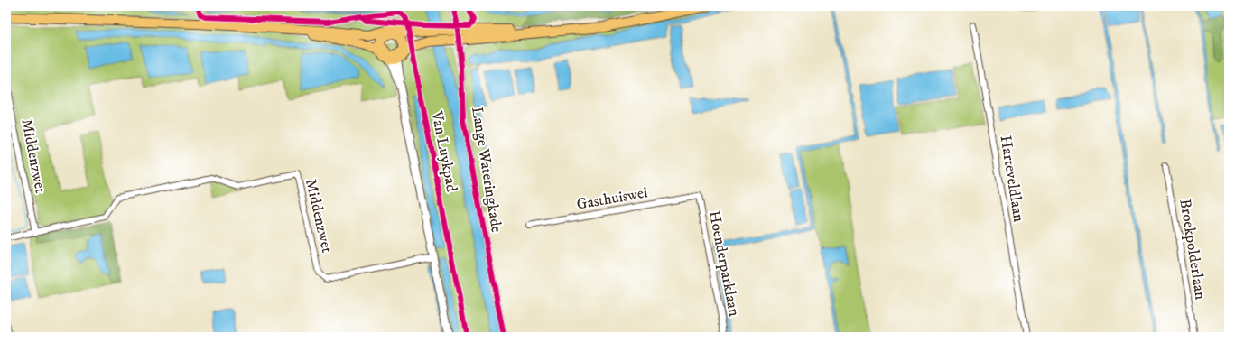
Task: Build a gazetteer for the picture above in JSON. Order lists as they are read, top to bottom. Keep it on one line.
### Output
{"streets":{"street":["Middenzwet","Lange Wateringkade","Harteveldlaan","Gasthuiswei","Broekpolderlaan","Hoenderparklaan"],"cycle path":["Van Luykpad"]},"crossings":[["Gasthuiswei","Hoenderparklaan"]]}
